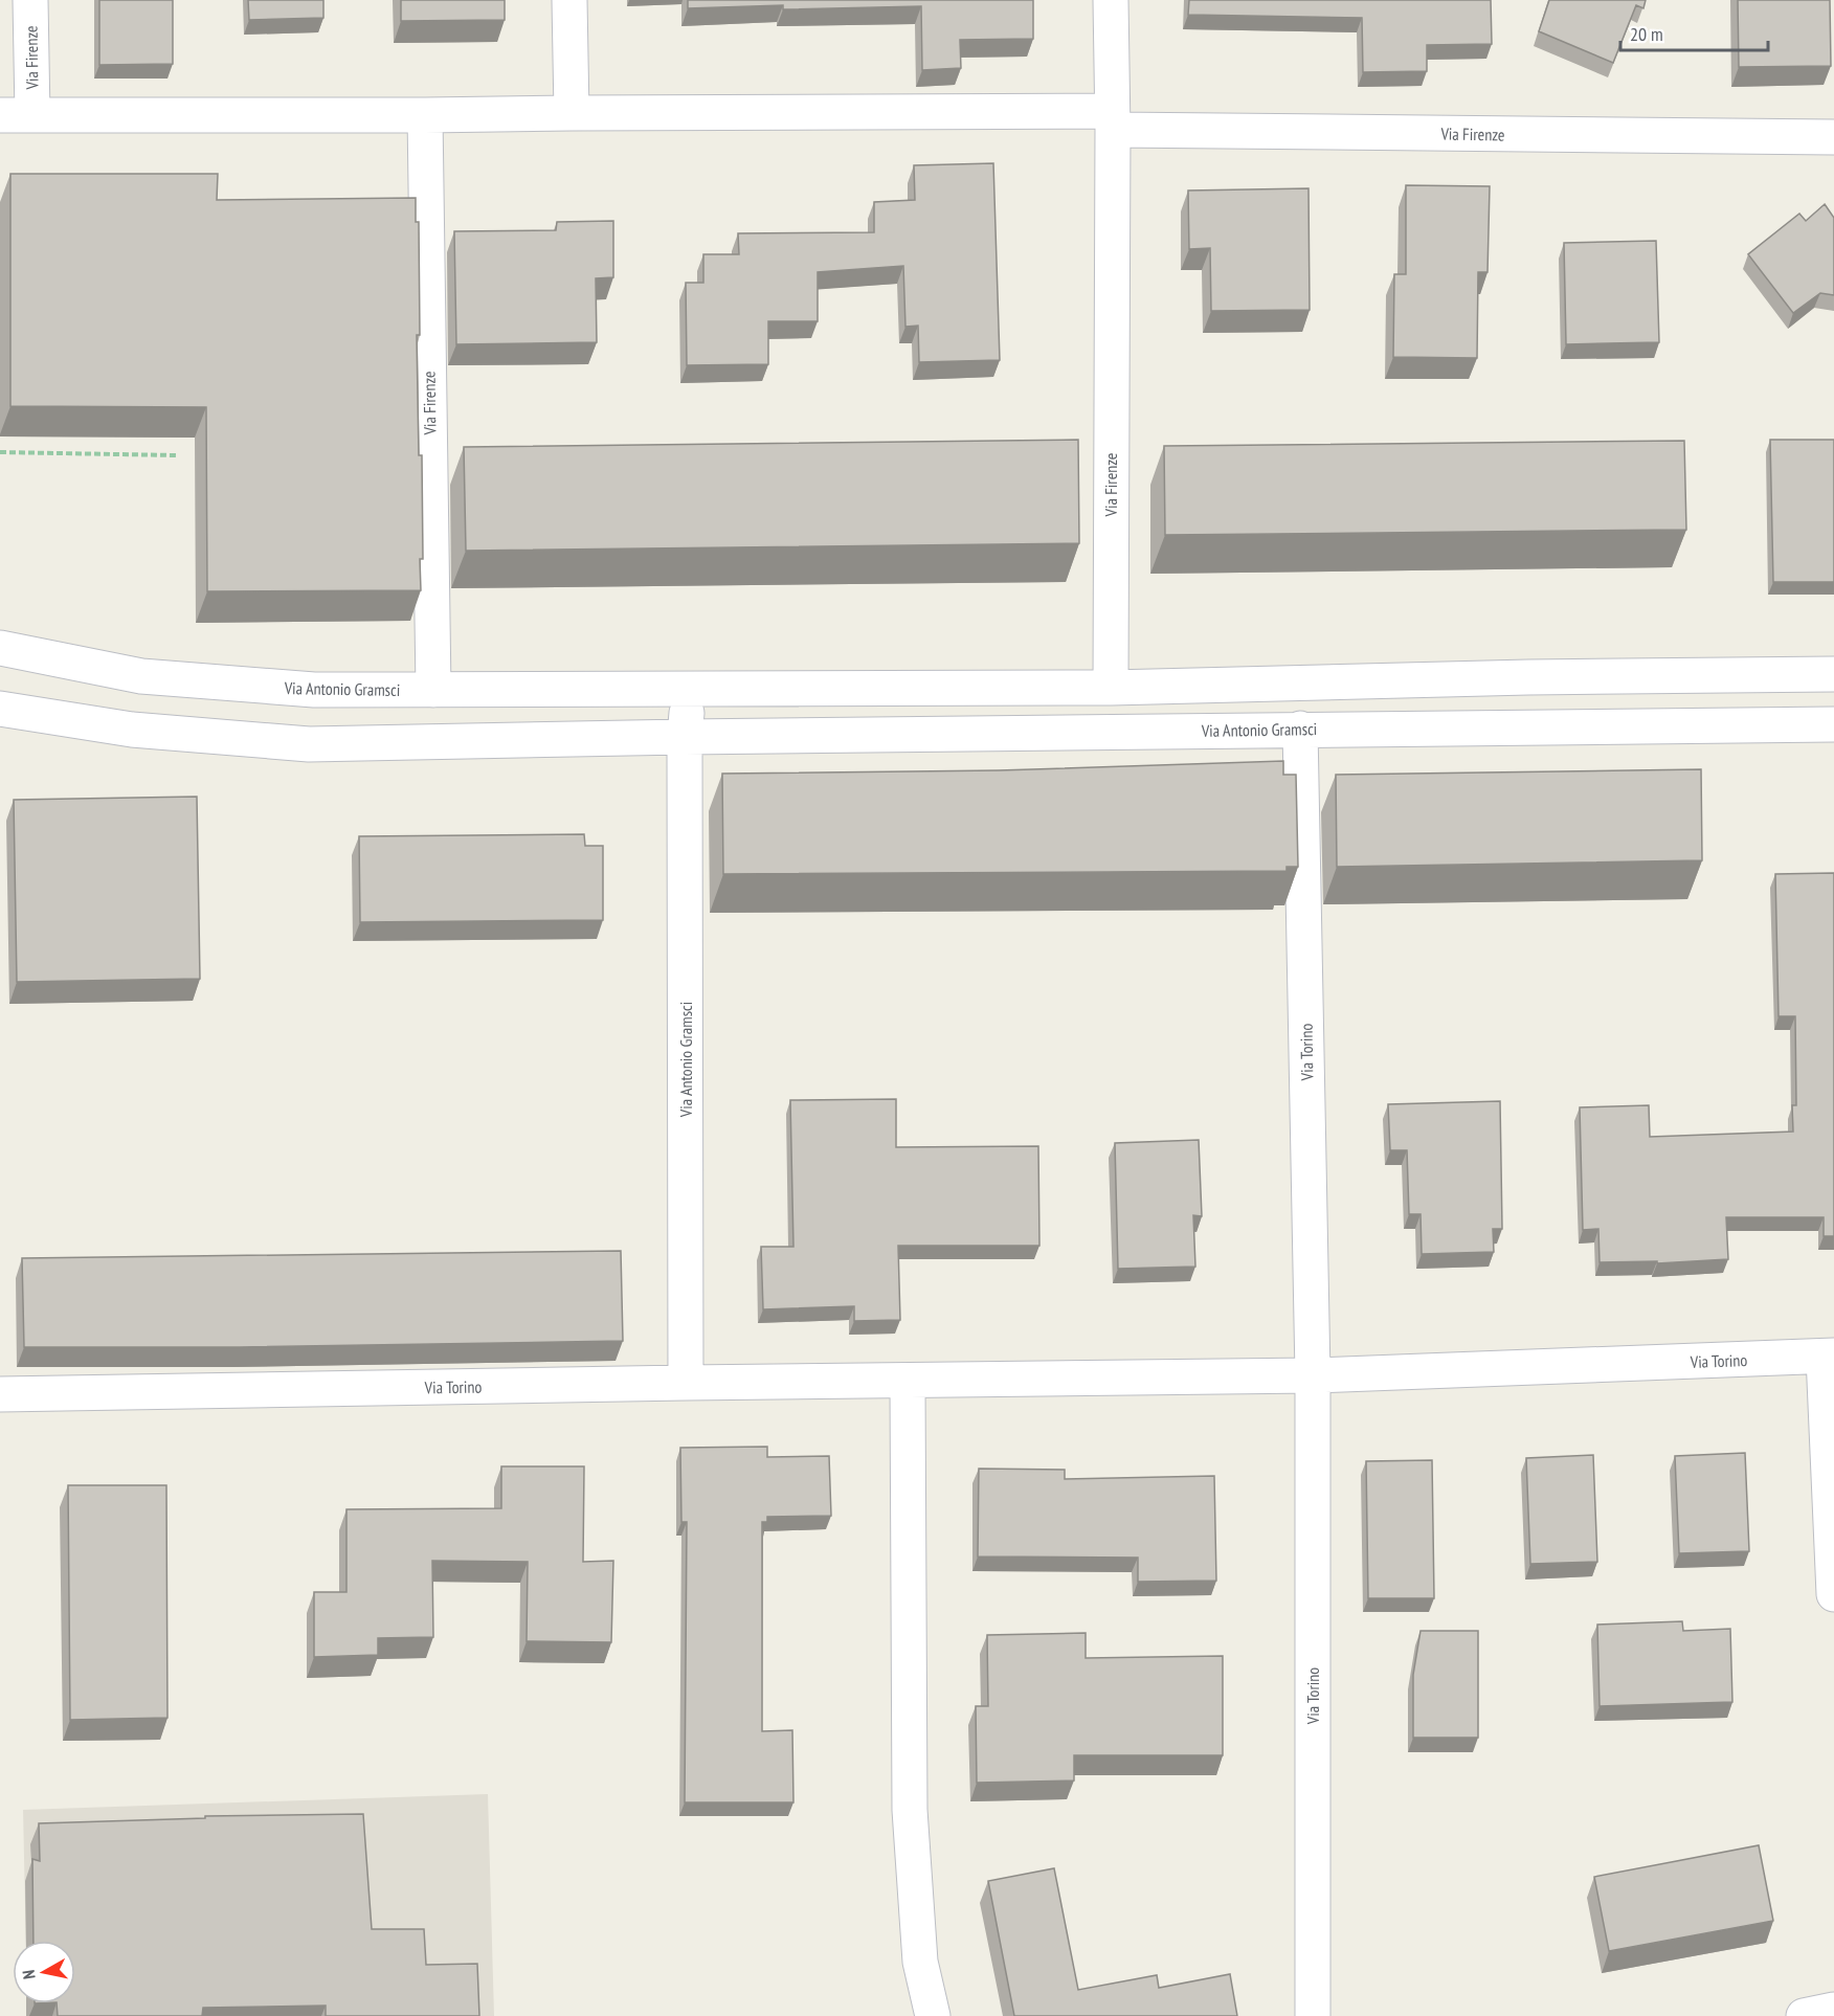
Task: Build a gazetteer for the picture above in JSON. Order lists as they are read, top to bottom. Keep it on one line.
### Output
{"streets":{"street":["Via Firenze","Via Antonio Gramsci","Via Torino"]},"crossings":[["Via Firenze","Via Antonio Gramsci"],["Via Antonio Gramsci","Via Torino"]],"scale_bar":"20 m","north":"left"}
